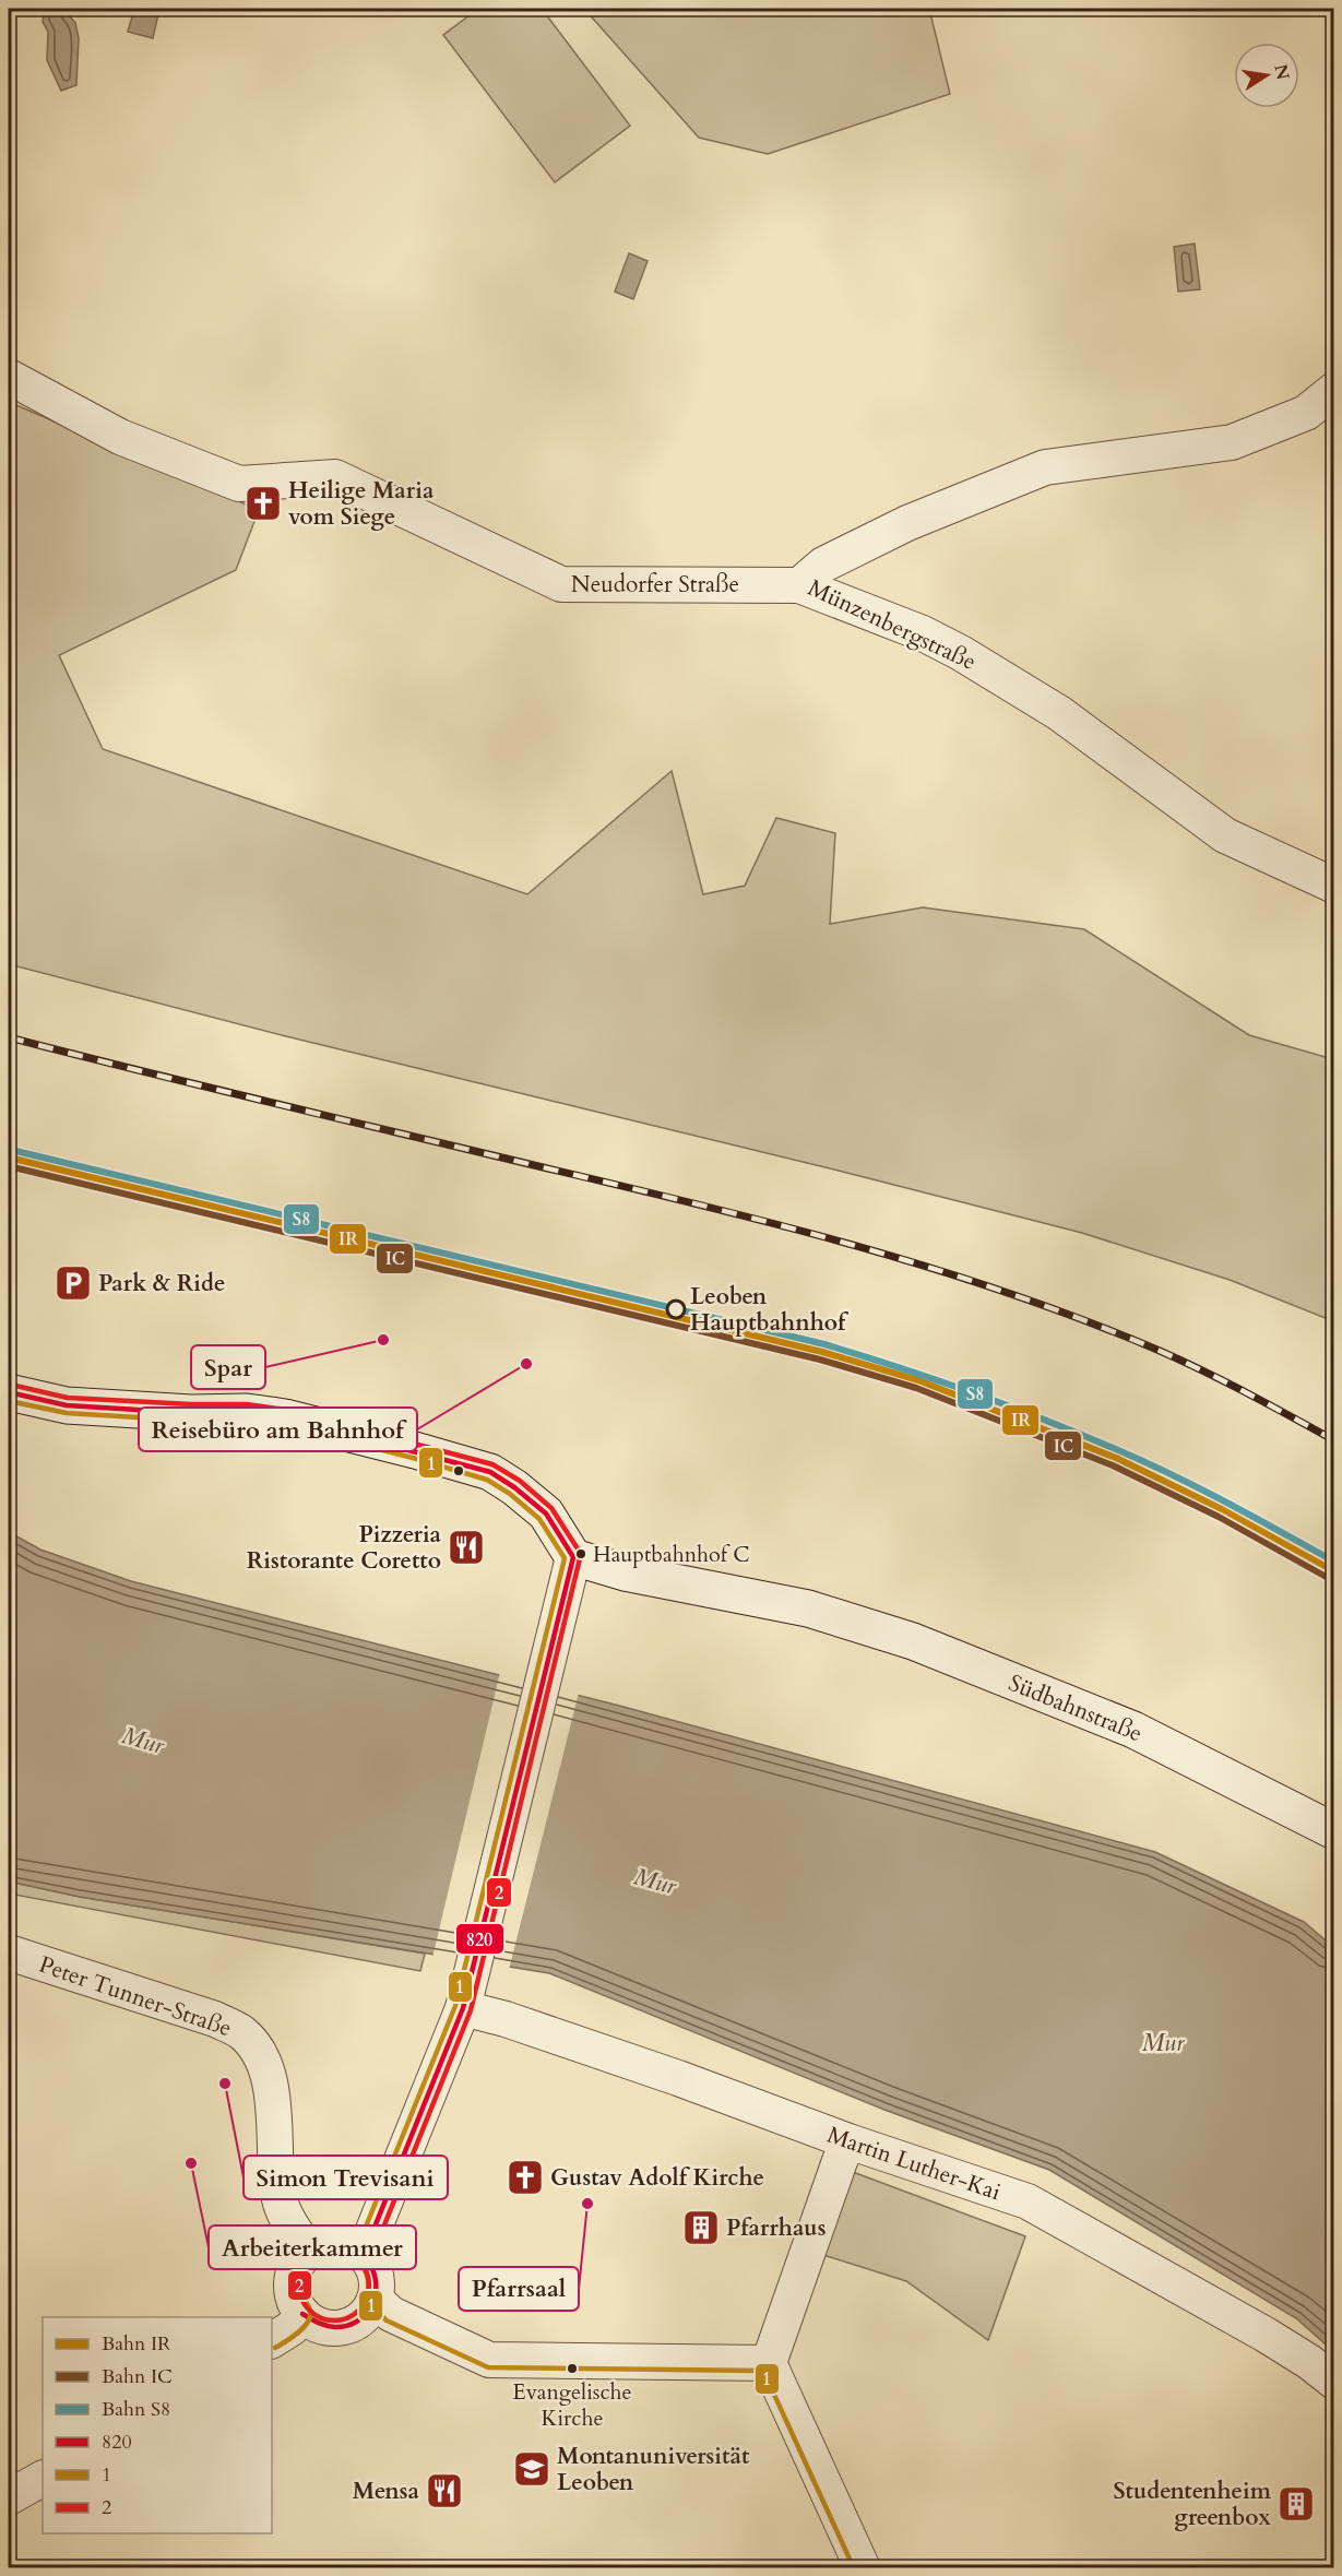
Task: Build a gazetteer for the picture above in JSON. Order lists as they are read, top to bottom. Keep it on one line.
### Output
{"streets":{"main road":["Südbahnstraße"],"street":["Neudorfer Straße","Münzenbergstraße","Peter Tunner-Straße","Martin Luther-Kai"]},"crossings":[["Neudorfer Straße","Münzenbergstraße"]],"water":["Mur"],"places":{"church":["Heilige Maria vom Siege","Gustav Adolf Kirche"],"parking":["Park & Ride"],"other":["Leoben Hauptbahnhof","Spar","Reisebüro am Bahnhof","Hauptbahnhof C","Simon Trevisani","Arbeiterkammer","Pfarrsaal","Evangelische Kirche"],"restaurant":["Pizzeria Ristorante Coretto","Mensa"],"building":["Pfarrhaus","Studentenheim greenbox"],"school or university":["Montanuniversität Leoben"]},"lines":["rail line S8","rail line IR","rail line IC","transit line 2","transit line 820","transit line 1"],"legend":["Bahn IR","Bahn IC","Bahn S8","820","1","2"],"north":"right"}
